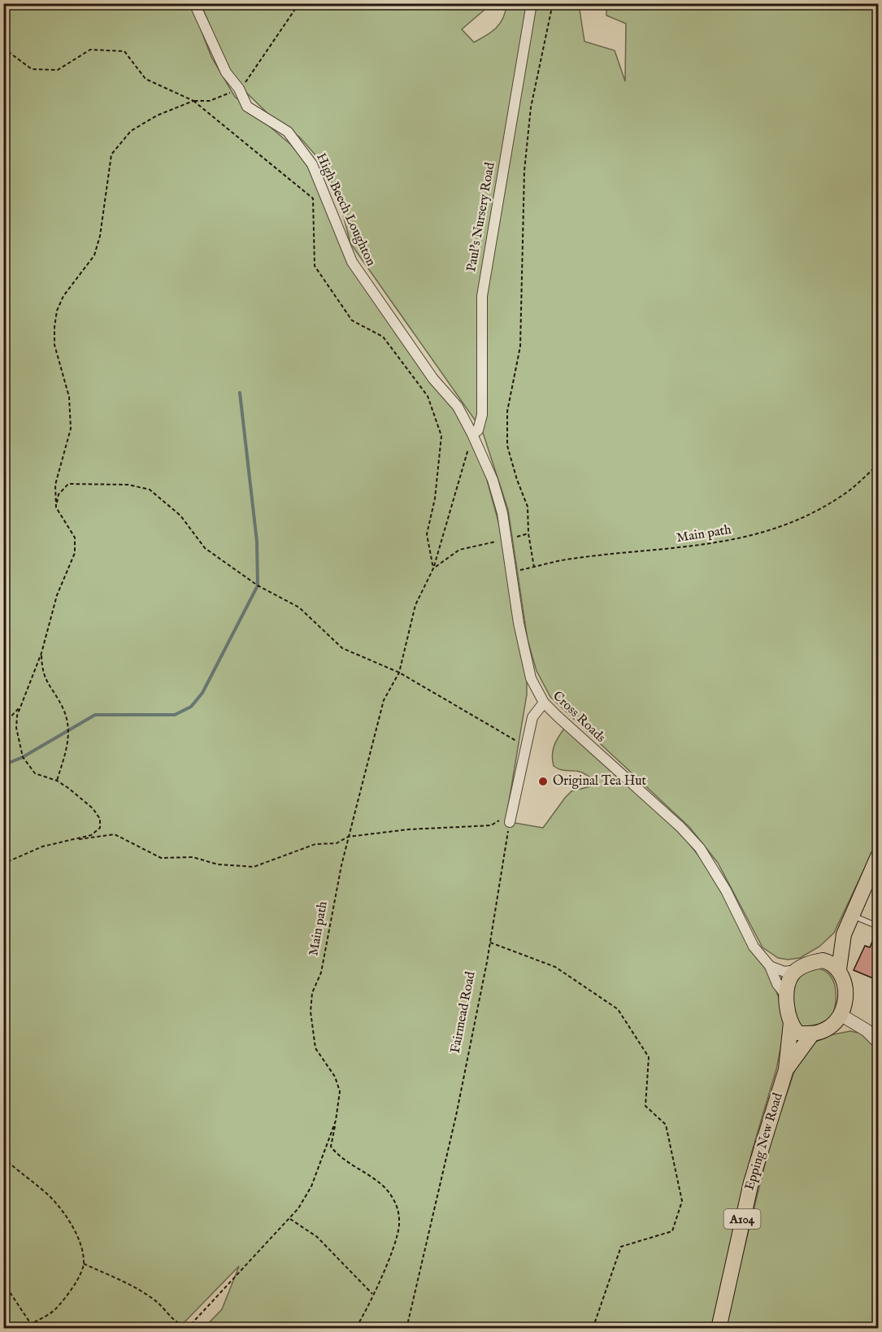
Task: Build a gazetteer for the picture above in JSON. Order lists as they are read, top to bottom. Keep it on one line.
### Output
{"streets":{"main road":["Epping New Road","A104"],"street":["High Beech Loughton","Paul's Nursery Road","Cross Roads"],"path":["Main path","Fairmead Road"]},"crossings":[["High Beech Loughton","Paul's Nursery Road"],["High Beech Loughton","Cross Roads"],["Paul's Nursery Road","Cross Roads"],["Main path","Cross Roads"],["Cross Roads","Epping New Road"],["Cross Roads","A104"],["Epping New Road","A104"]],"places":["Original Tea Hut"]}
